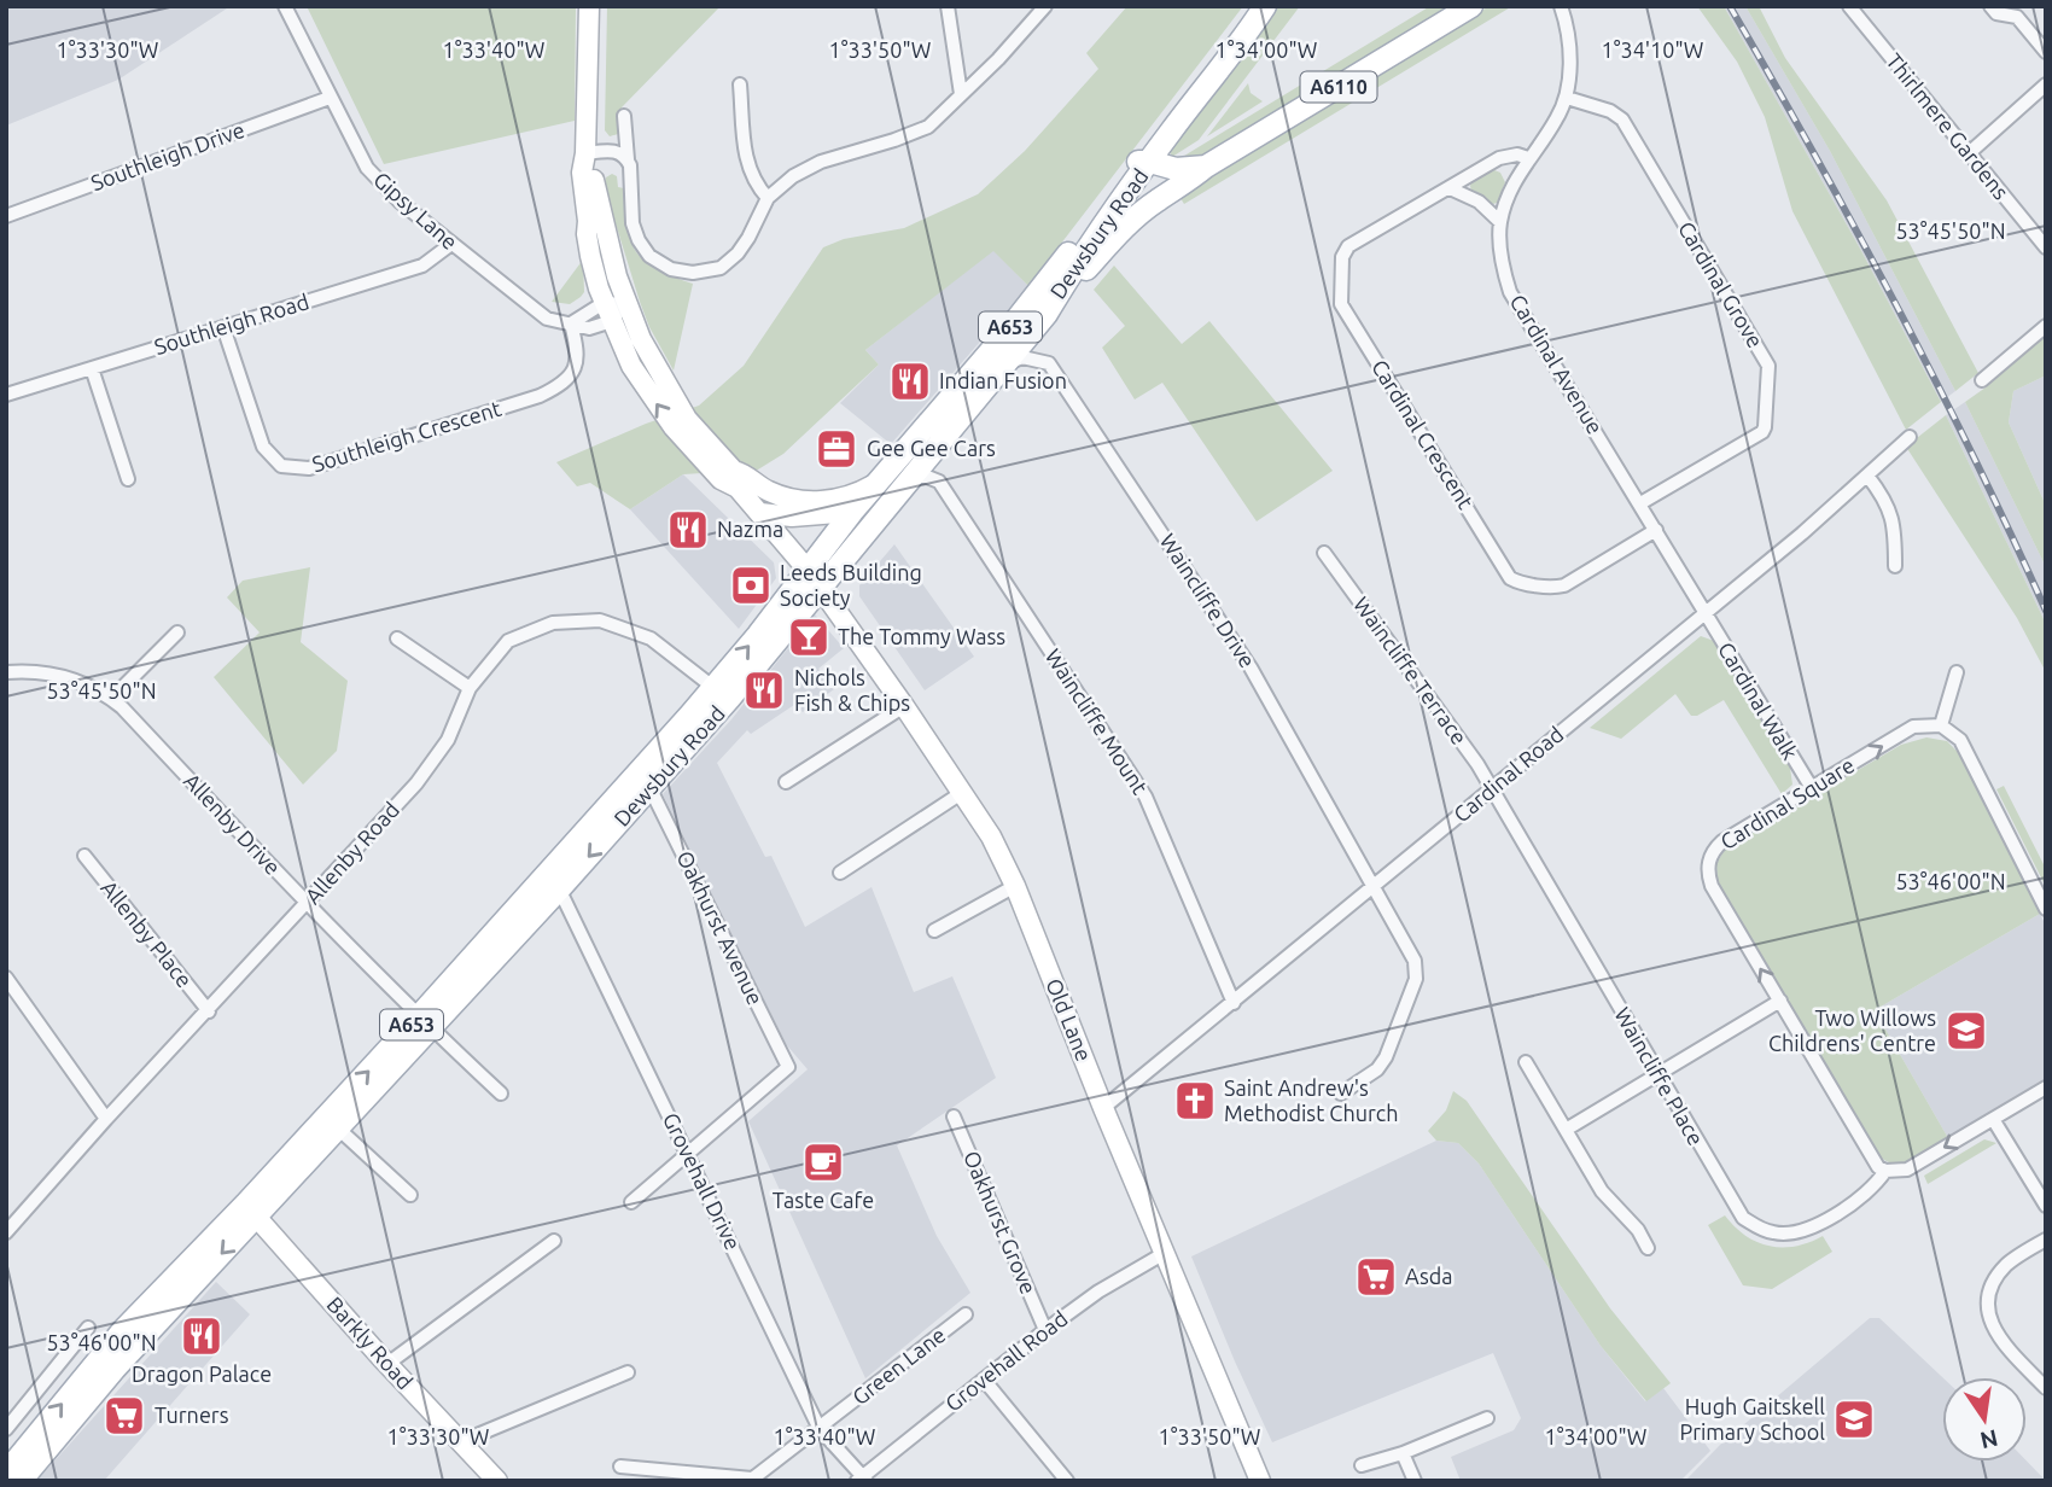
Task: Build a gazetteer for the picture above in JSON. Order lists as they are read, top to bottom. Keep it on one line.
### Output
{"streets":{"main road":["A6110","Dewsbury Road","A653"],"street":["Thirlmere Gardens","Southleigh Drive","Gipsy Lane","Cardinal Grove","Southleigh Road","Cardinal Avenue","Cardinal Crescent","Southleigh Crescent","Waincliffe Drive","Waincliffe Terrace","Cardinal Walk","Waincliffe Mount","Cardinal Road","Cardinal Square","Allenby Drive","Allenby Road","Oakhurst Avenue","Allenby Place","Old Lane","Waincliffe Place","Grovehall Drive","Oakhurst Grove","Barkly Road","Grovehall Road","Green Lane"]},"crossings":[["A6110","Dewsbury Road"],["Southleigh Drive","Gipsy Lane"],["Gipsy Lane","Southleigh Road"],["Gipsy Lane","Southleigh Crescent"],["Dewsbury Road","Waincliffe Drive"],["Dewsbury Road","Waincliffe Mount"],["Dewsbury Road","Allenby Drive"],["Dewsbury Road","Allenby Road"],["Dewsbury Road","Oakhurst Avenue"],["Dewsbury Road","Old Lane"],["Dewsbury Road","Grovehall Drive"],["Dewsbury Road","Barkly Road"],["Cardinal Grove","Cardinal Avenue"],["Southleigh Road","Southleigh Crescent"],["Cardinal Avenue","Cardinal Crescent"],["Cardinal Avenue","Cardinal Walk"],["Cardinal Avenue","Cardinal Road"],["Waincliffe Drive","Cardinal Road"],["Waincliffe Terrace","Cardinal Road"],["Waincliffe Terrace","Waincliffe Place"],["Cardinal Walk","Cardinal Road"],["Cardinal Walk","Cardinal Square"],["Waincliffe Mount","Cardinal Road"],["Cardinal Road","Old Lane"],["Cardinal Road","Waincliffe Place"],["Cardinal Square","Waincliffe Place"],["Allenby Drive","Allenby Road"],["Allenby Road","Allenby Place"],["Oakhurst Avenue","Grovehall Drive"],["Old Lane","Grovehall Road"],["Grovehall Drive","Grovehall Road"],["Grovehall Drive","Green Lane"],["Oakhurst Grove","Grovehall Road"]],"places":{"restaurant":["Indian Fusion","Nazma","Nichols Fish & Chips","Dragon Palace"],"office":["Gee Gee Cars"],"bank":["Leeds Building Society"],"bar":["The Tommy Wass"],"school or university":["Two Willows Childrens' Centre","Hugh Gaitskell Primary School"],"church":["Saint Andrew's Methodist Church"],"cafe":["Taste Cafe"],"supermarket":["Asda","Turners"]},"north":"bottom","coordinates":["1°33'30\"W","1°33'40\"W","1°33'50\"W","1°34'00\"W","1°34'10\"W","53°45'50\"N","53°46'00\"N"]}
